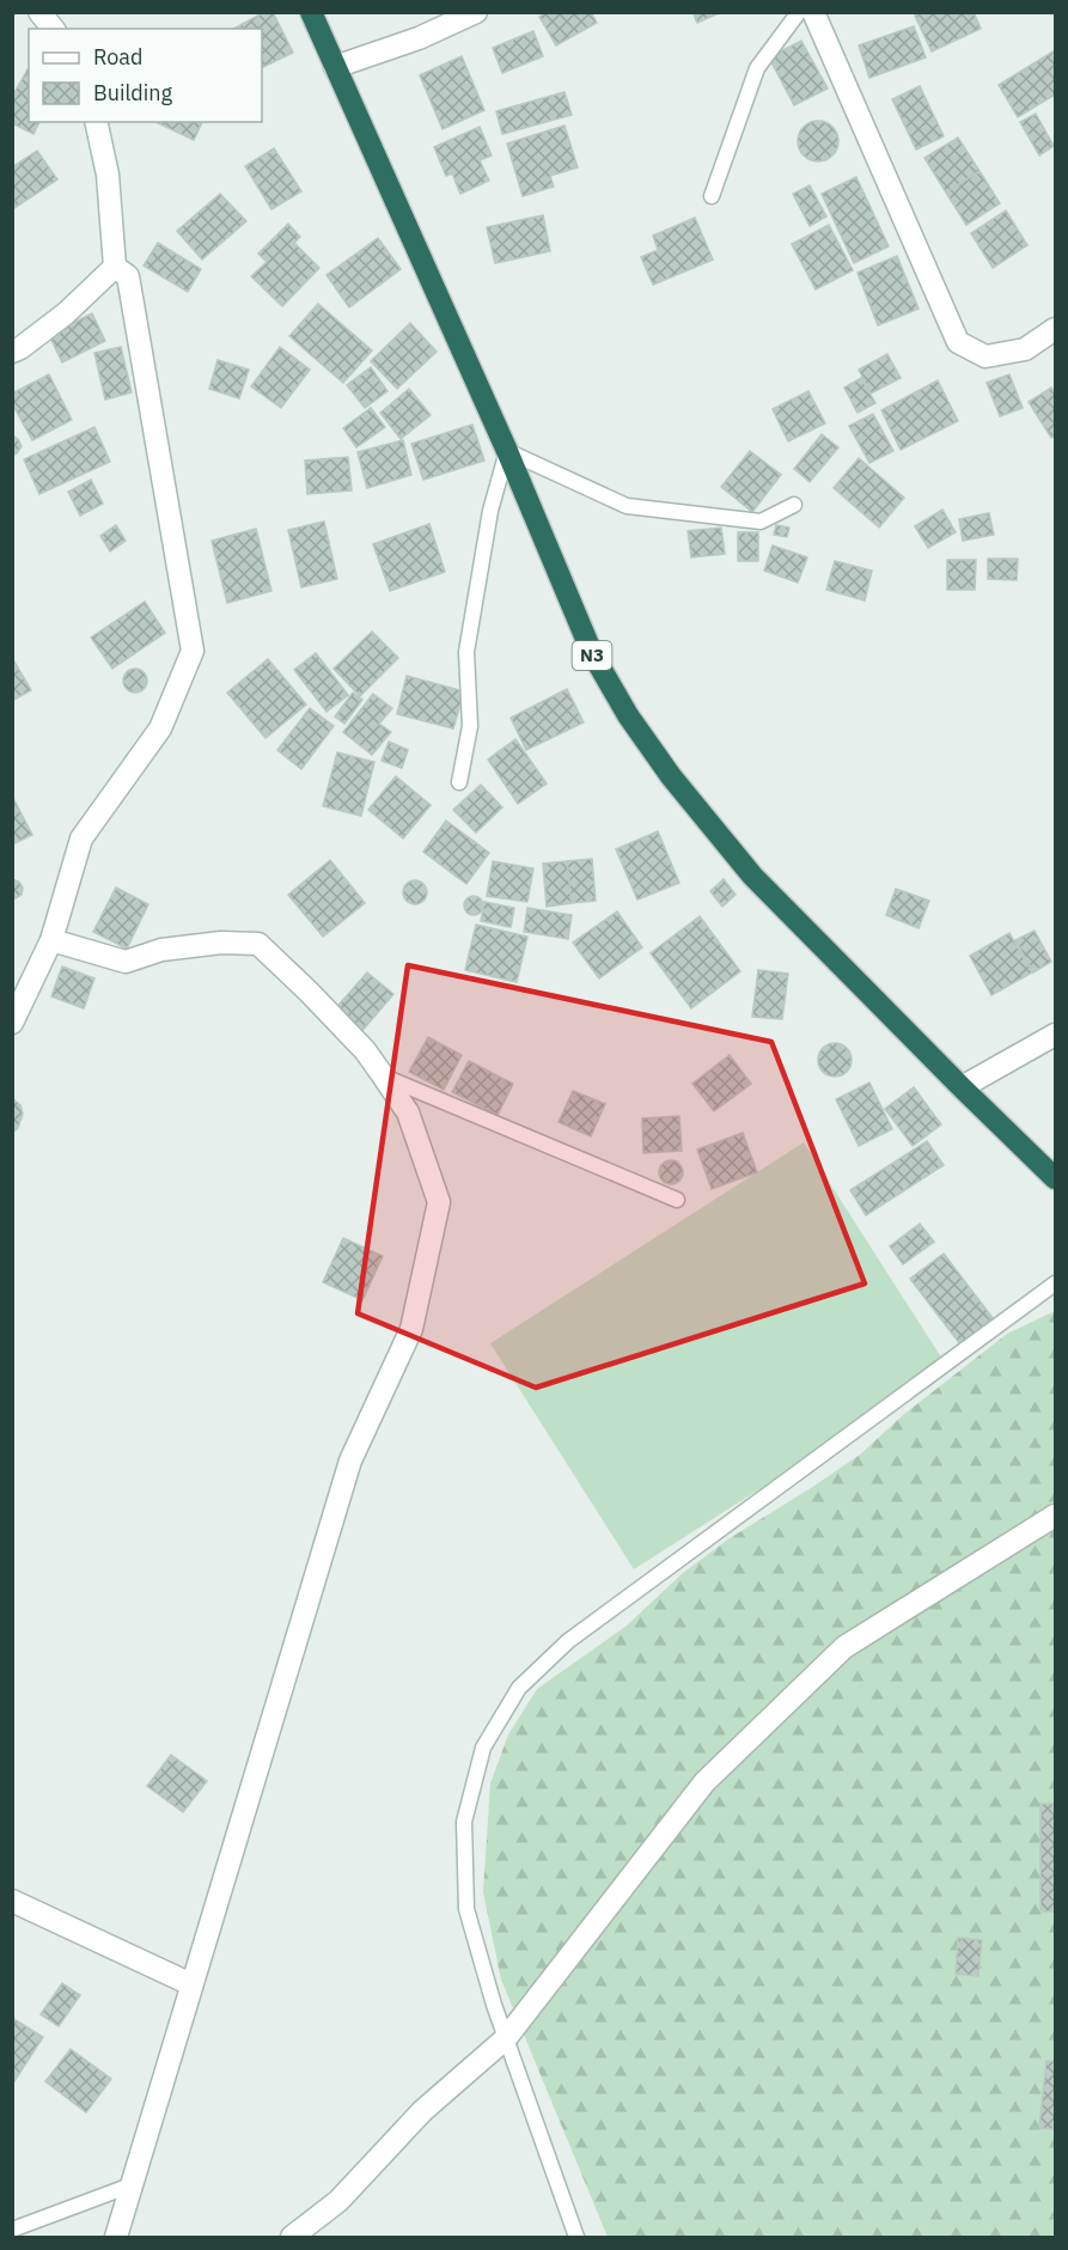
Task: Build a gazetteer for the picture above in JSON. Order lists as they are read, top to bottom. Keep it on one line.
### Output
{"streets":{"highway":["N3"]},"legend":["Road","Building"]}
